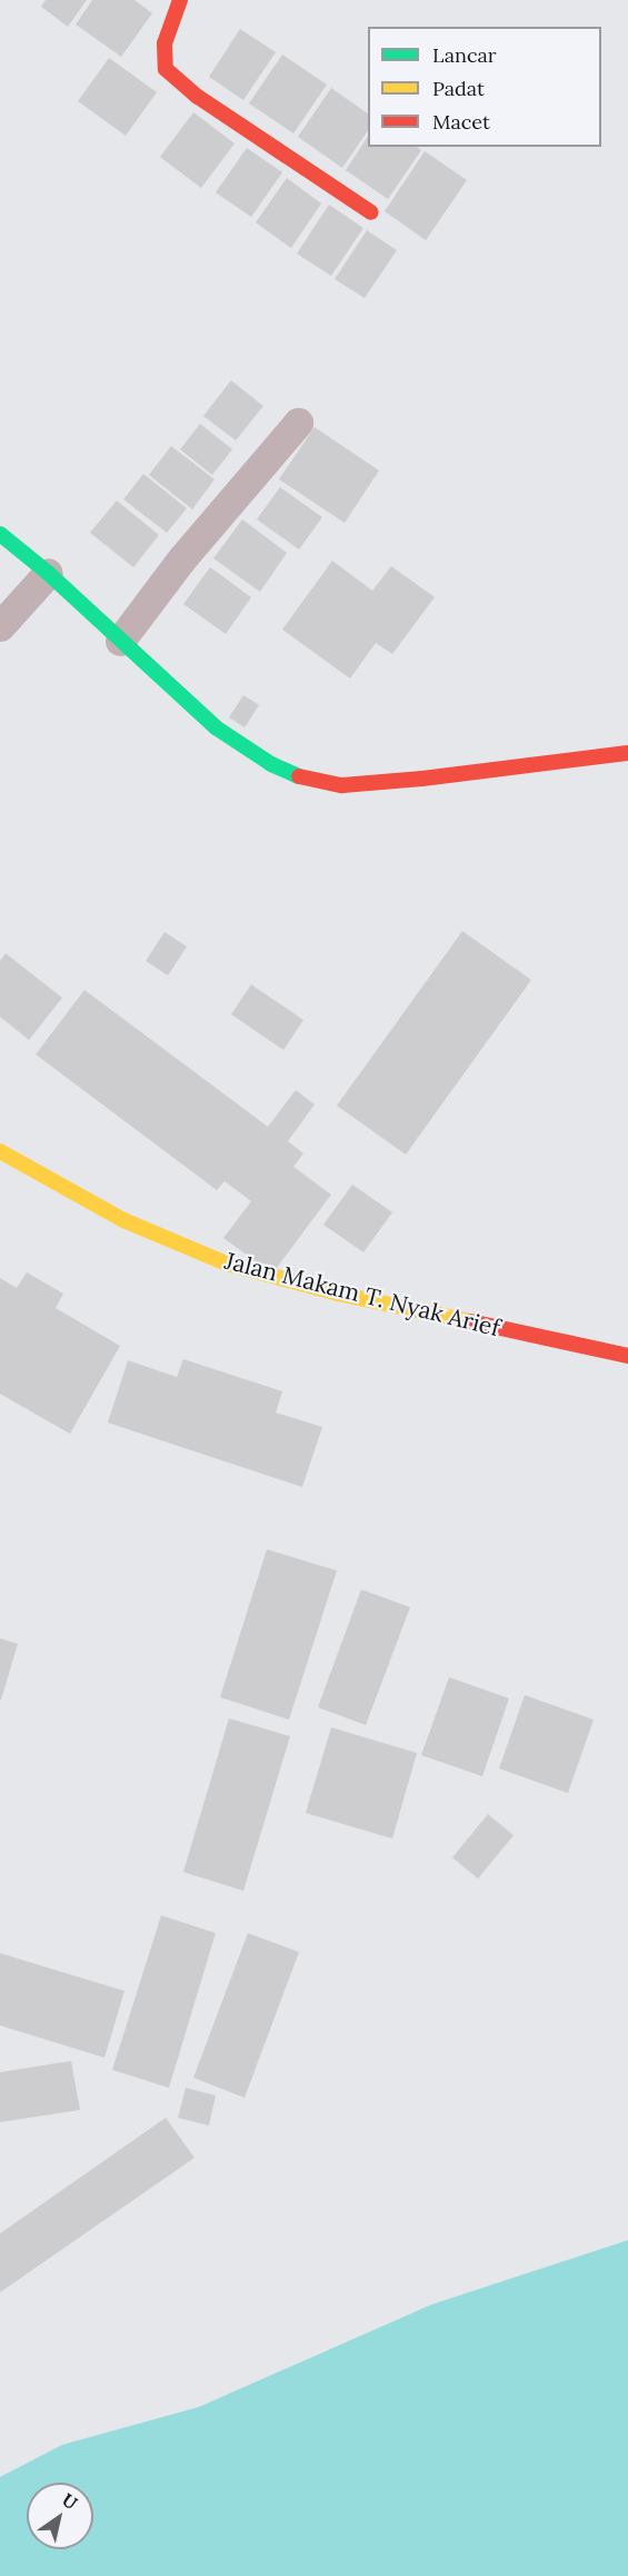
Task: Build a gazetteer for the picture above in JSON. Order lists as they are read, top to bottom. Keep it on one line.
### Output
{"streets":{"street":["Jalan Makam T. Nyak Arief"]},"legend":["Lancar","Padat","Macet"],"north":"top right"}
